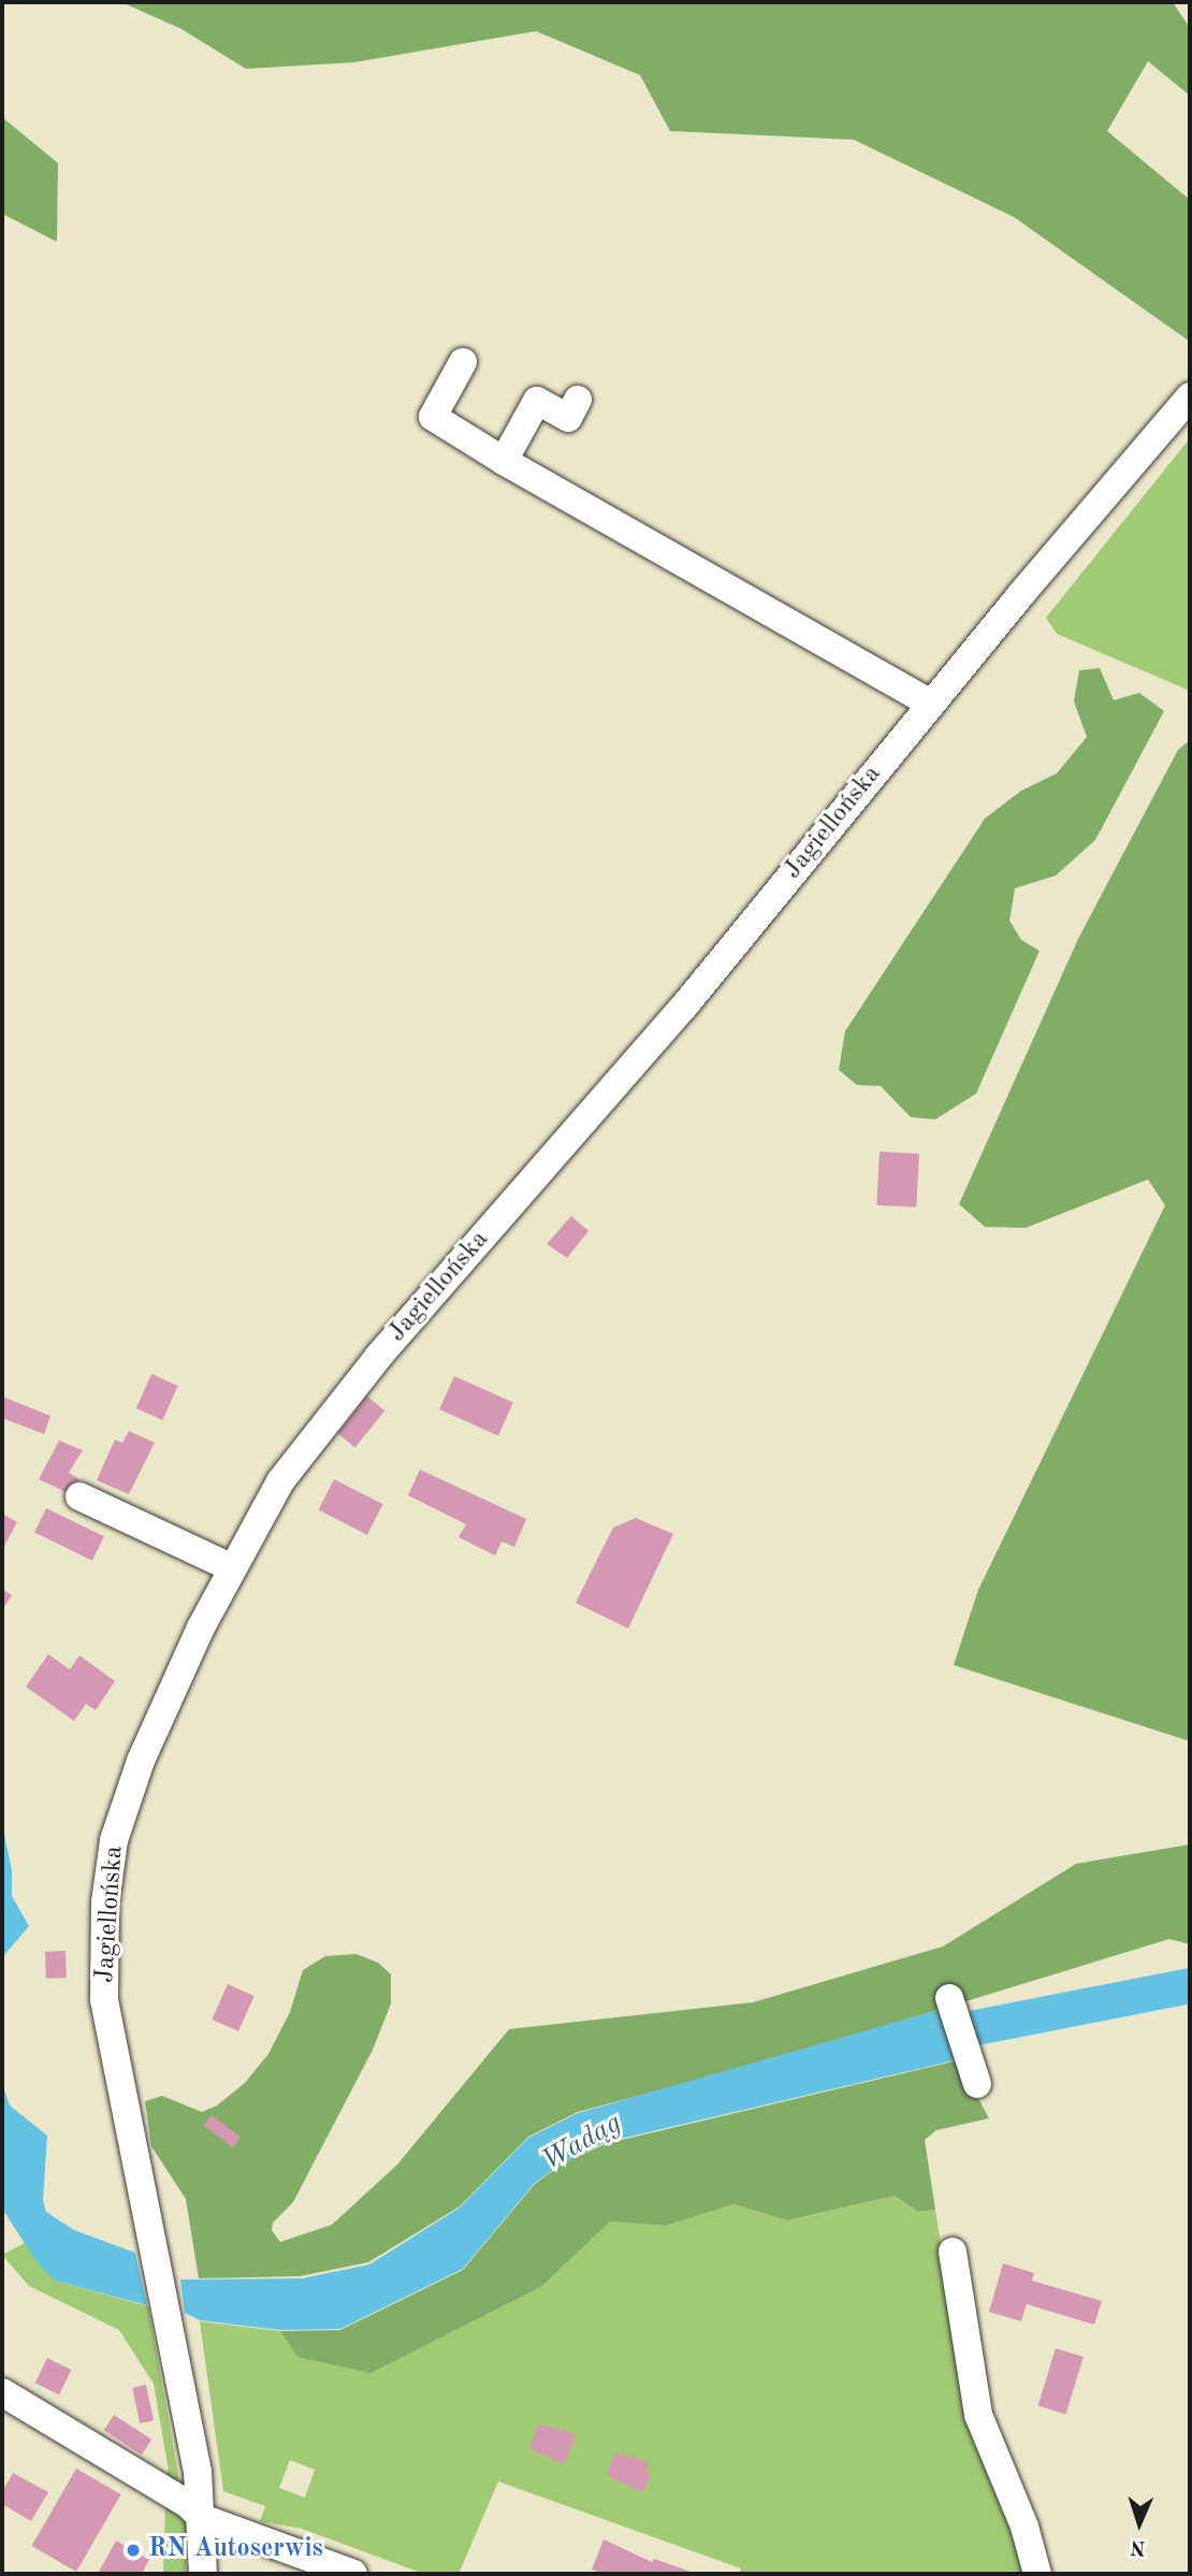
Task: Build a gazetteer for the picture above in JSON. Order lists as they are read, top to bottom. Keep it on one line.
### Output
{"streets":{"street":["Jagiellońska"]},"water":["Wadąg"],"places":["RN Autoserwis"],"north":"bottom"}
